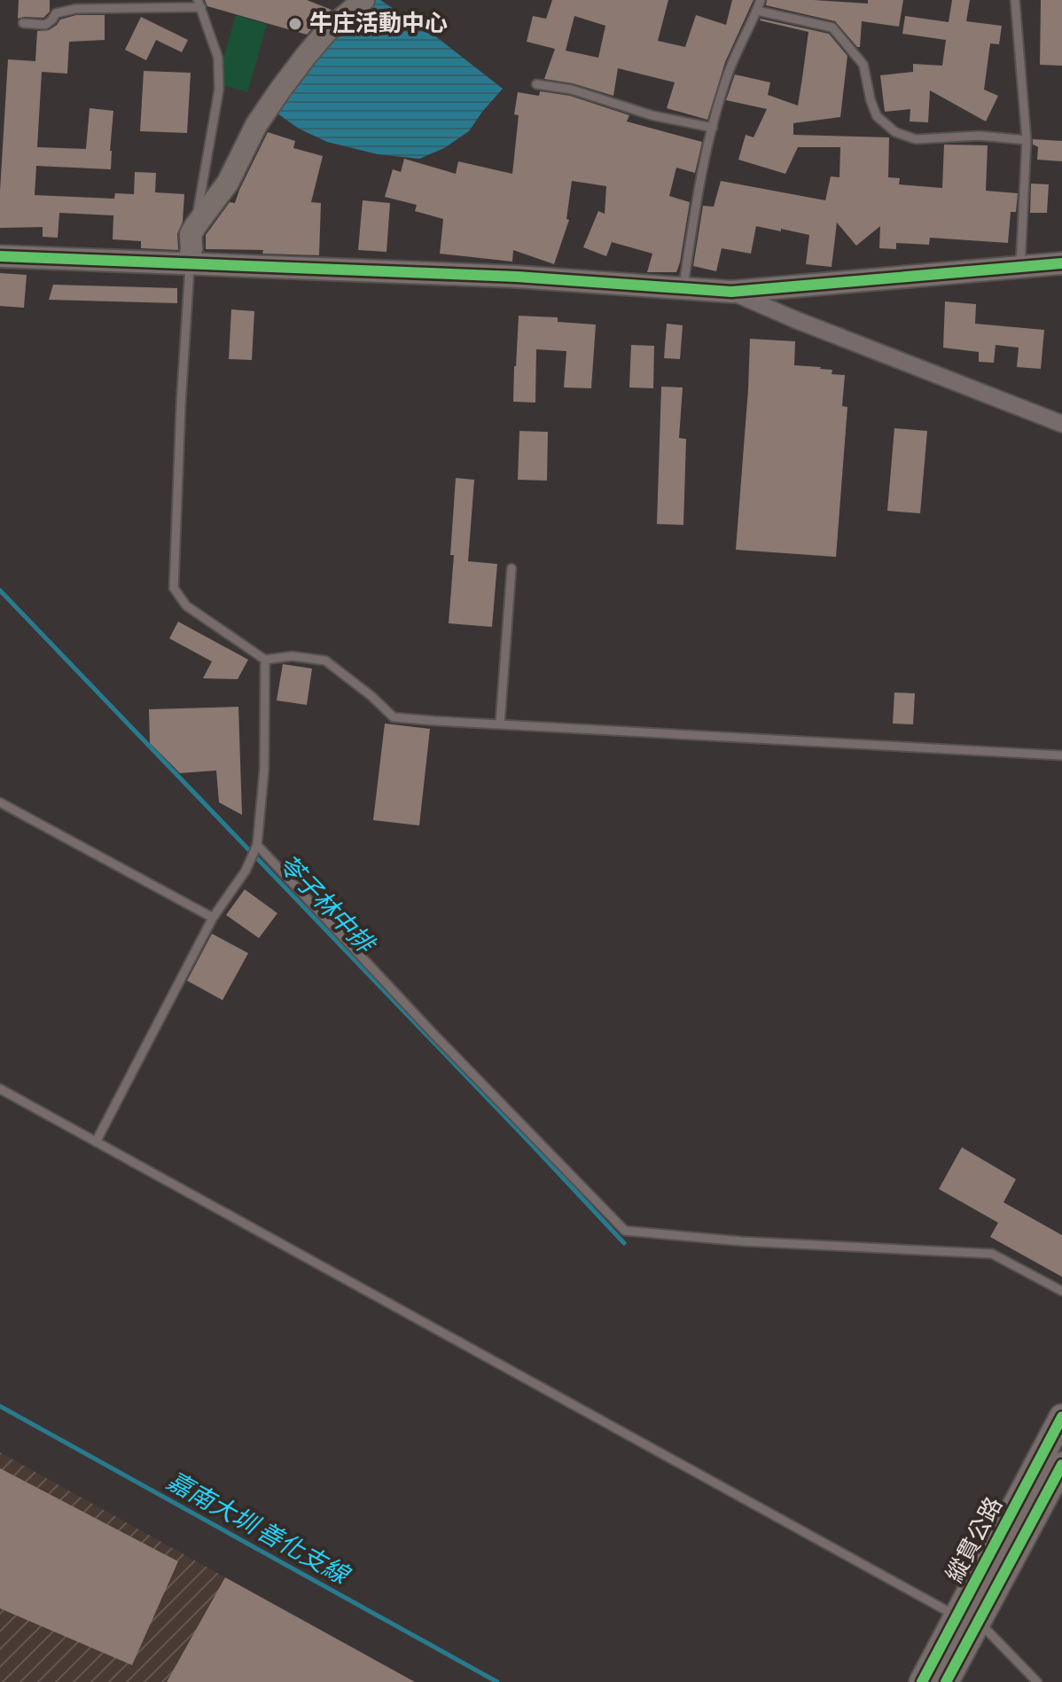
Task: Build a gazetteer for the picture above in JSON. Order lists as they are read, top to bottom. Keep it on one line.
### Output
{"streets":{"main road":["縱貫公路"]},"water":["苓子林中排","嘉南大圳 善化支線"],"places":["牛庄活動中心"]}
